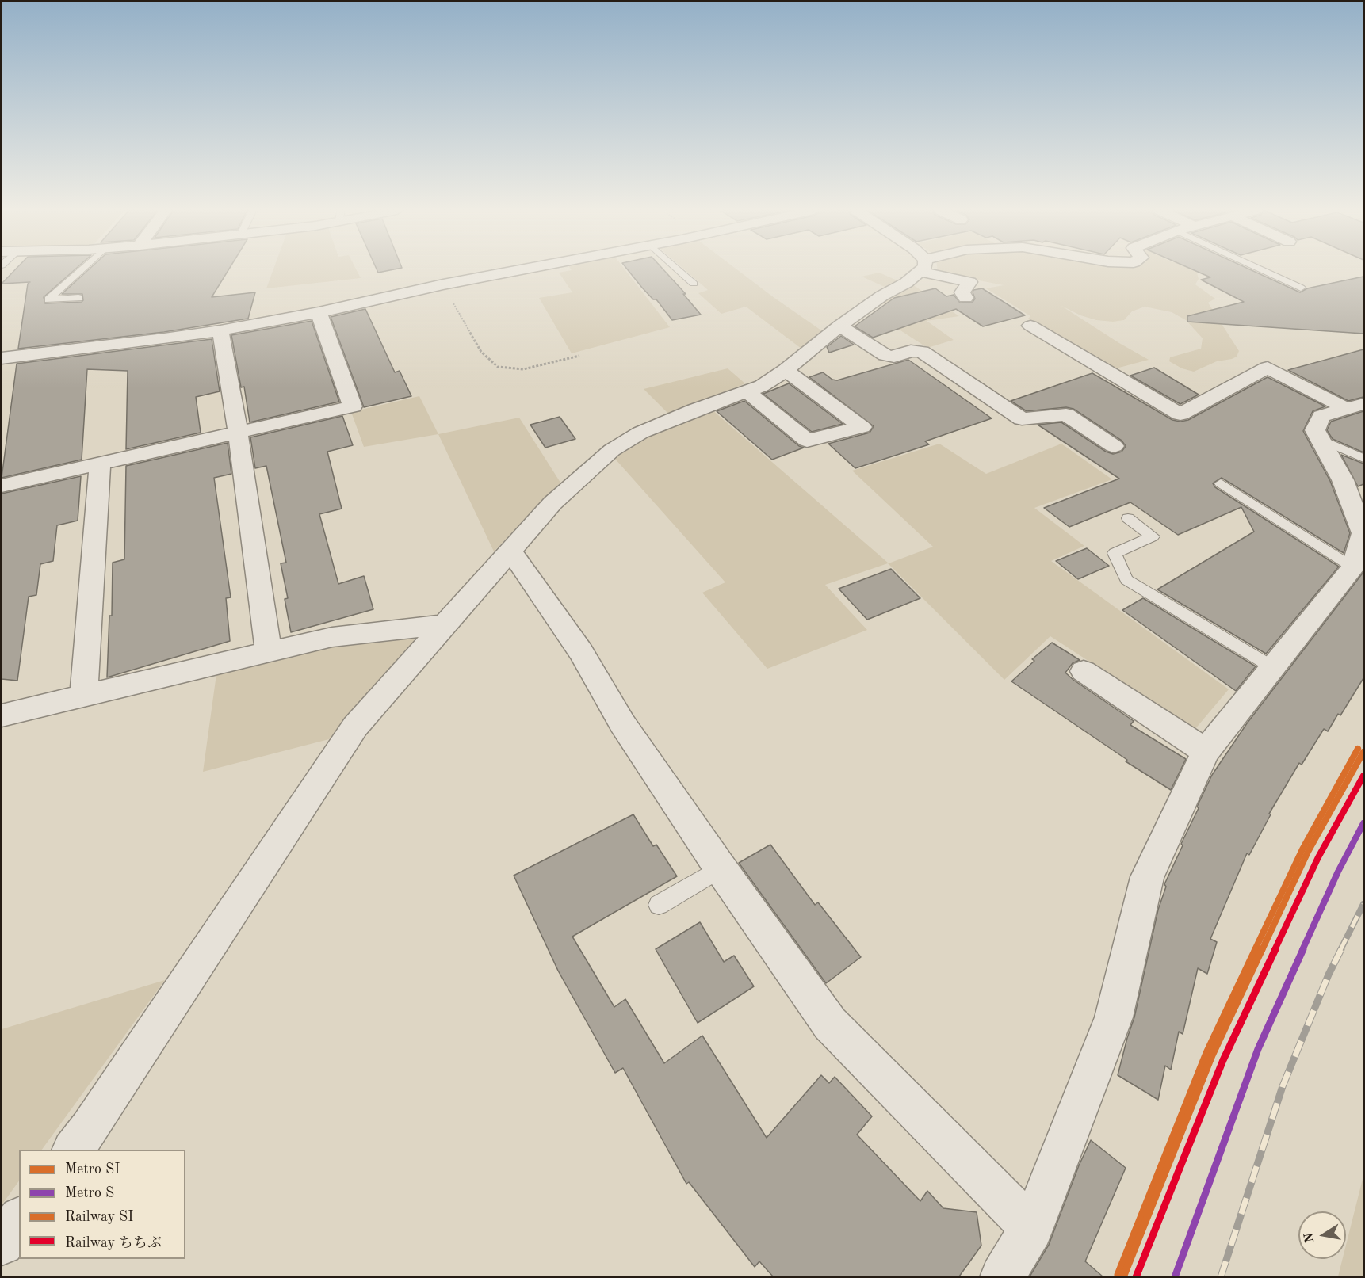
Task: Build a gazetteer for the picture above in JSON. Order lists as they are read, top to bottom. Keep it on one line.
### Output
{"lines":["rail line SI","metro line SI","rail line ちちぶ","metro line S"],"legend":["Metro SI","Metro S","Railway SI","Railway ちちぶ"],"north":"left"}
